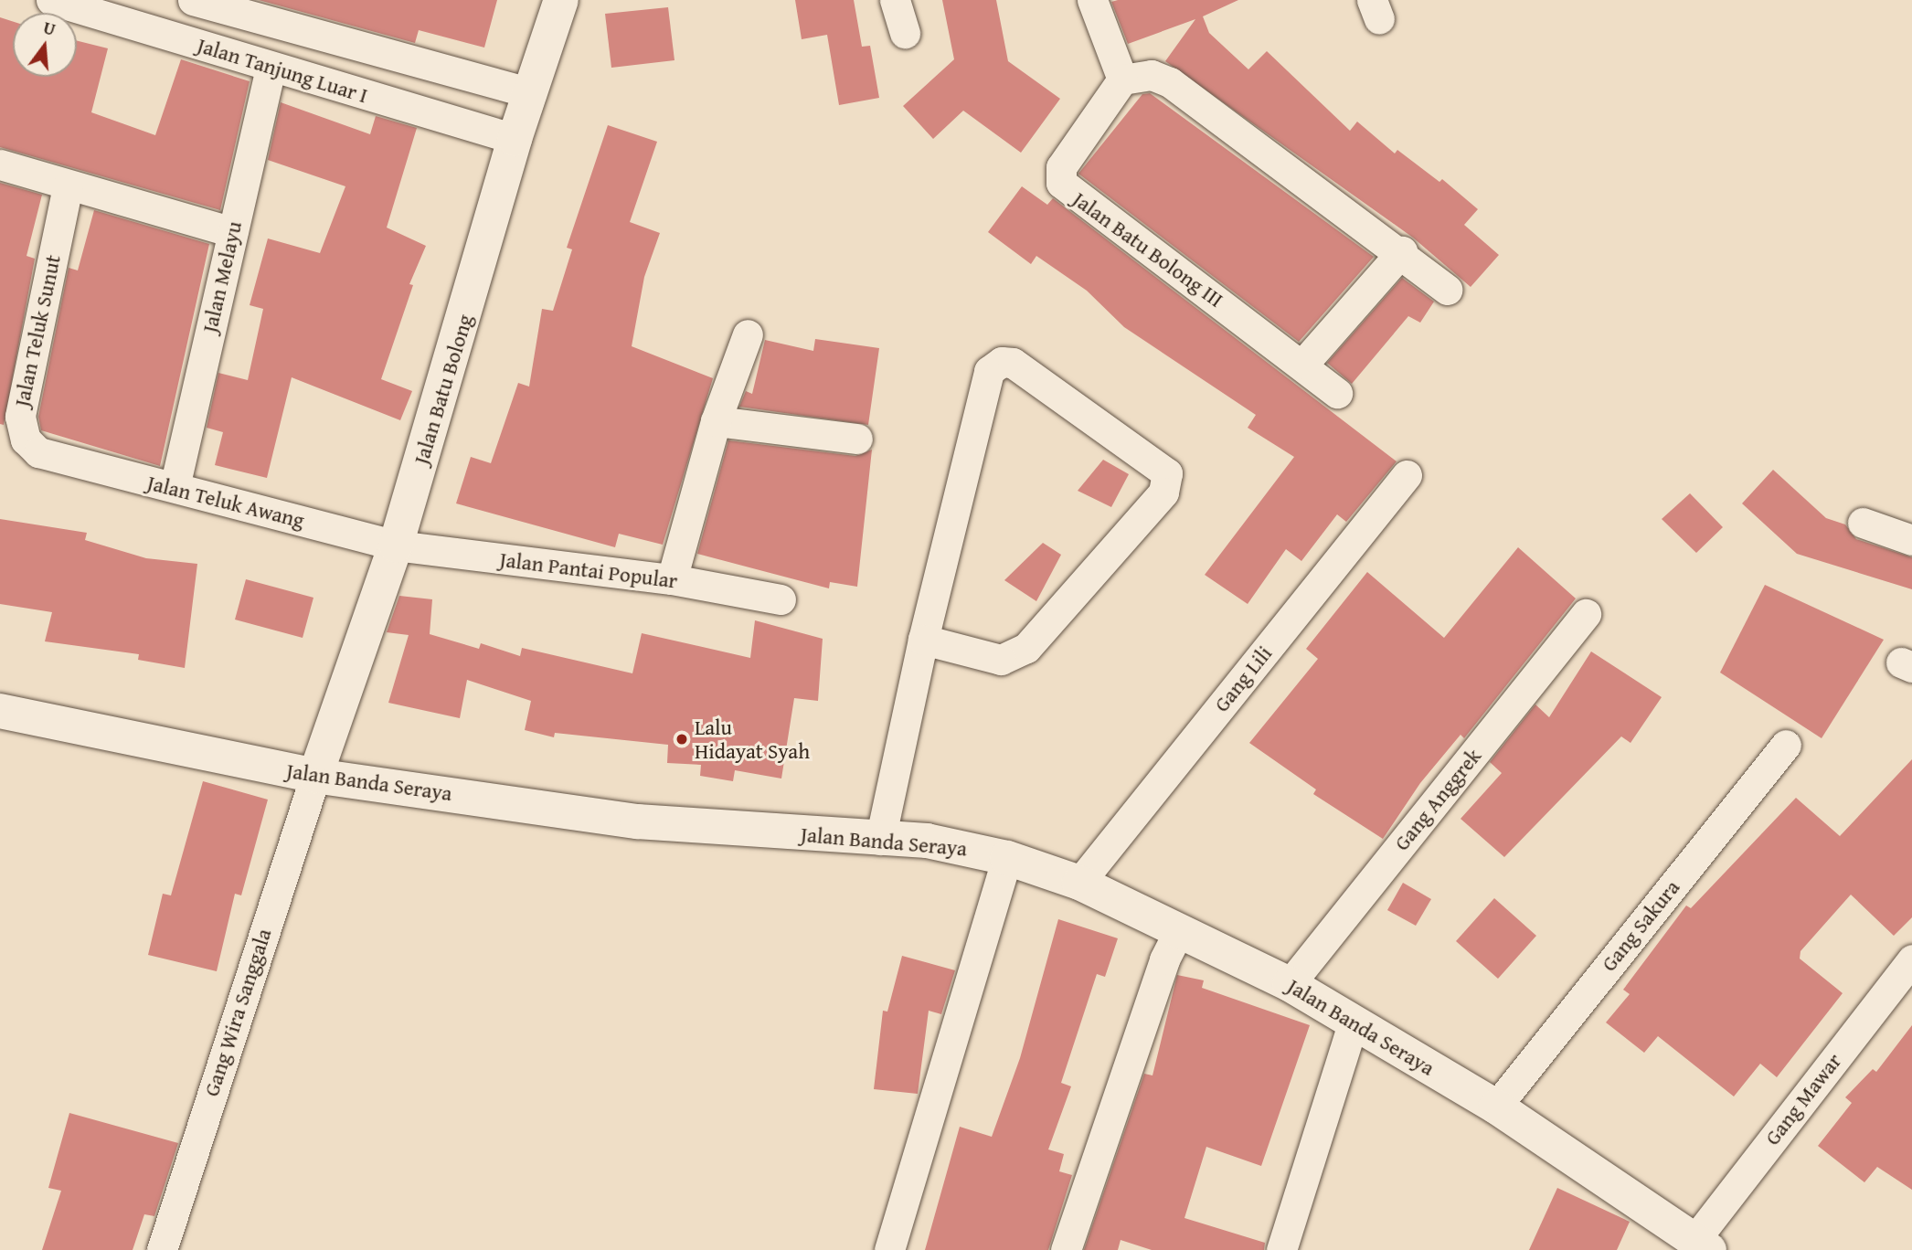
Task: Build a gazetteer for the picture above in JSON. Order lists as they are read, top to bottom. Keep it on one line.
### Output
{"streets":{"street":["Jalan Tanjung Luar I","Jalan Batu Bolong III","Jalan Melayu","Jalan Teluk Sunut","Jalan Batu Bolong","Jalan Teluk Awang","Jalan Pantai Popular","Gang Lili","Jalan Banda Seraya","Gang Anggrek","Gang Sakura","Gang Wira Sanggala","Gang Mawar"]},"crossings":[["Jalan Tanjung Luar I","Jalan Melayu"],["Jalan Tanjung Luar I","Jalan Batu Bolong"],["Jalan Melayu","Jalan Teluk Awang"],["Jalan Teluk Sunut","Jalan Teluk Awang"],["Jalan Batu Bolong","Jalan Teluk Awang"],["Jalan Batu Bolong","Jalan Pantai Popular"],["Jalan Batu Bolong","Jalan Banda Seraya"],["Jalan Batu Bolong","Gang Wira Sanggala"],["Jalan Teluk Awang","Jalan Pantai Popular"],["Gang Lili","Jalan Banda Seraya"],["Jalan Banda Seraya","Gang Anggrek"],["Jalan Banda Seraya","Gang Sakura"],["Jalan Banda Seraya","Gang Wira Sanggala"],["Jalan Banda Seraya","Gang Mawar"]],"places":["Lalu Hidayat Syah"],"north":"top"}
